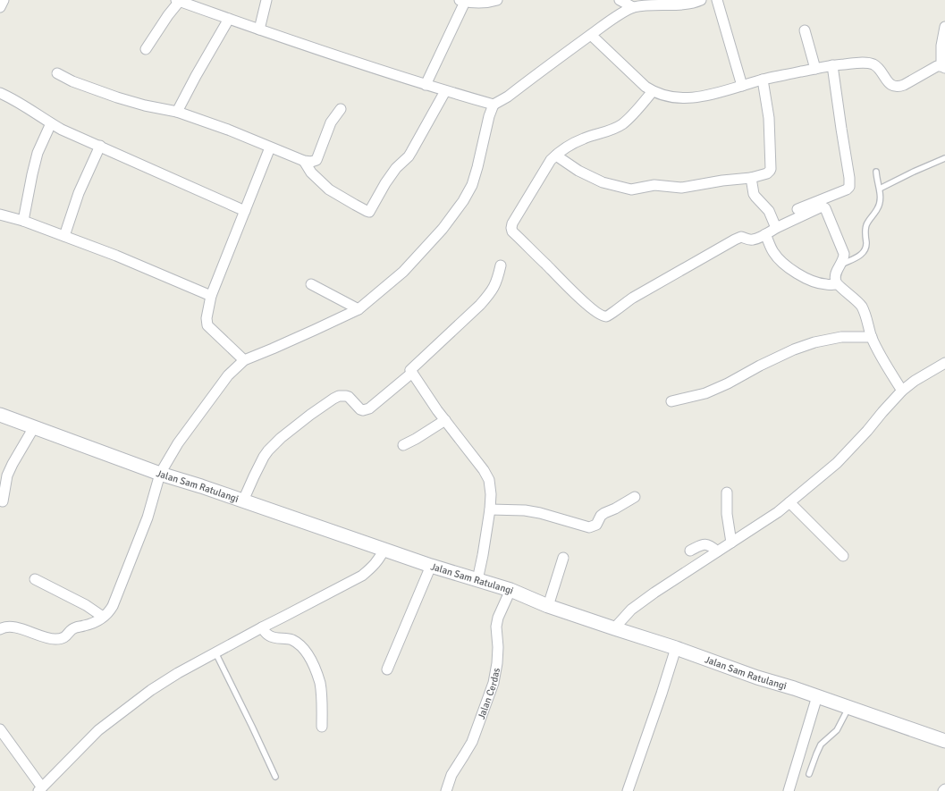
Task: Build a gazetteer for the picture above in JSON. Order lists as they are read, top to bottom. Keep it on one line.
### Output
{"streets":{"street":["Jalan Sam Ratulangi","Jalan Cerdas"]},"crossings":[["Jalan Sam Ratulangi","Jalan Cerdas"]]}
